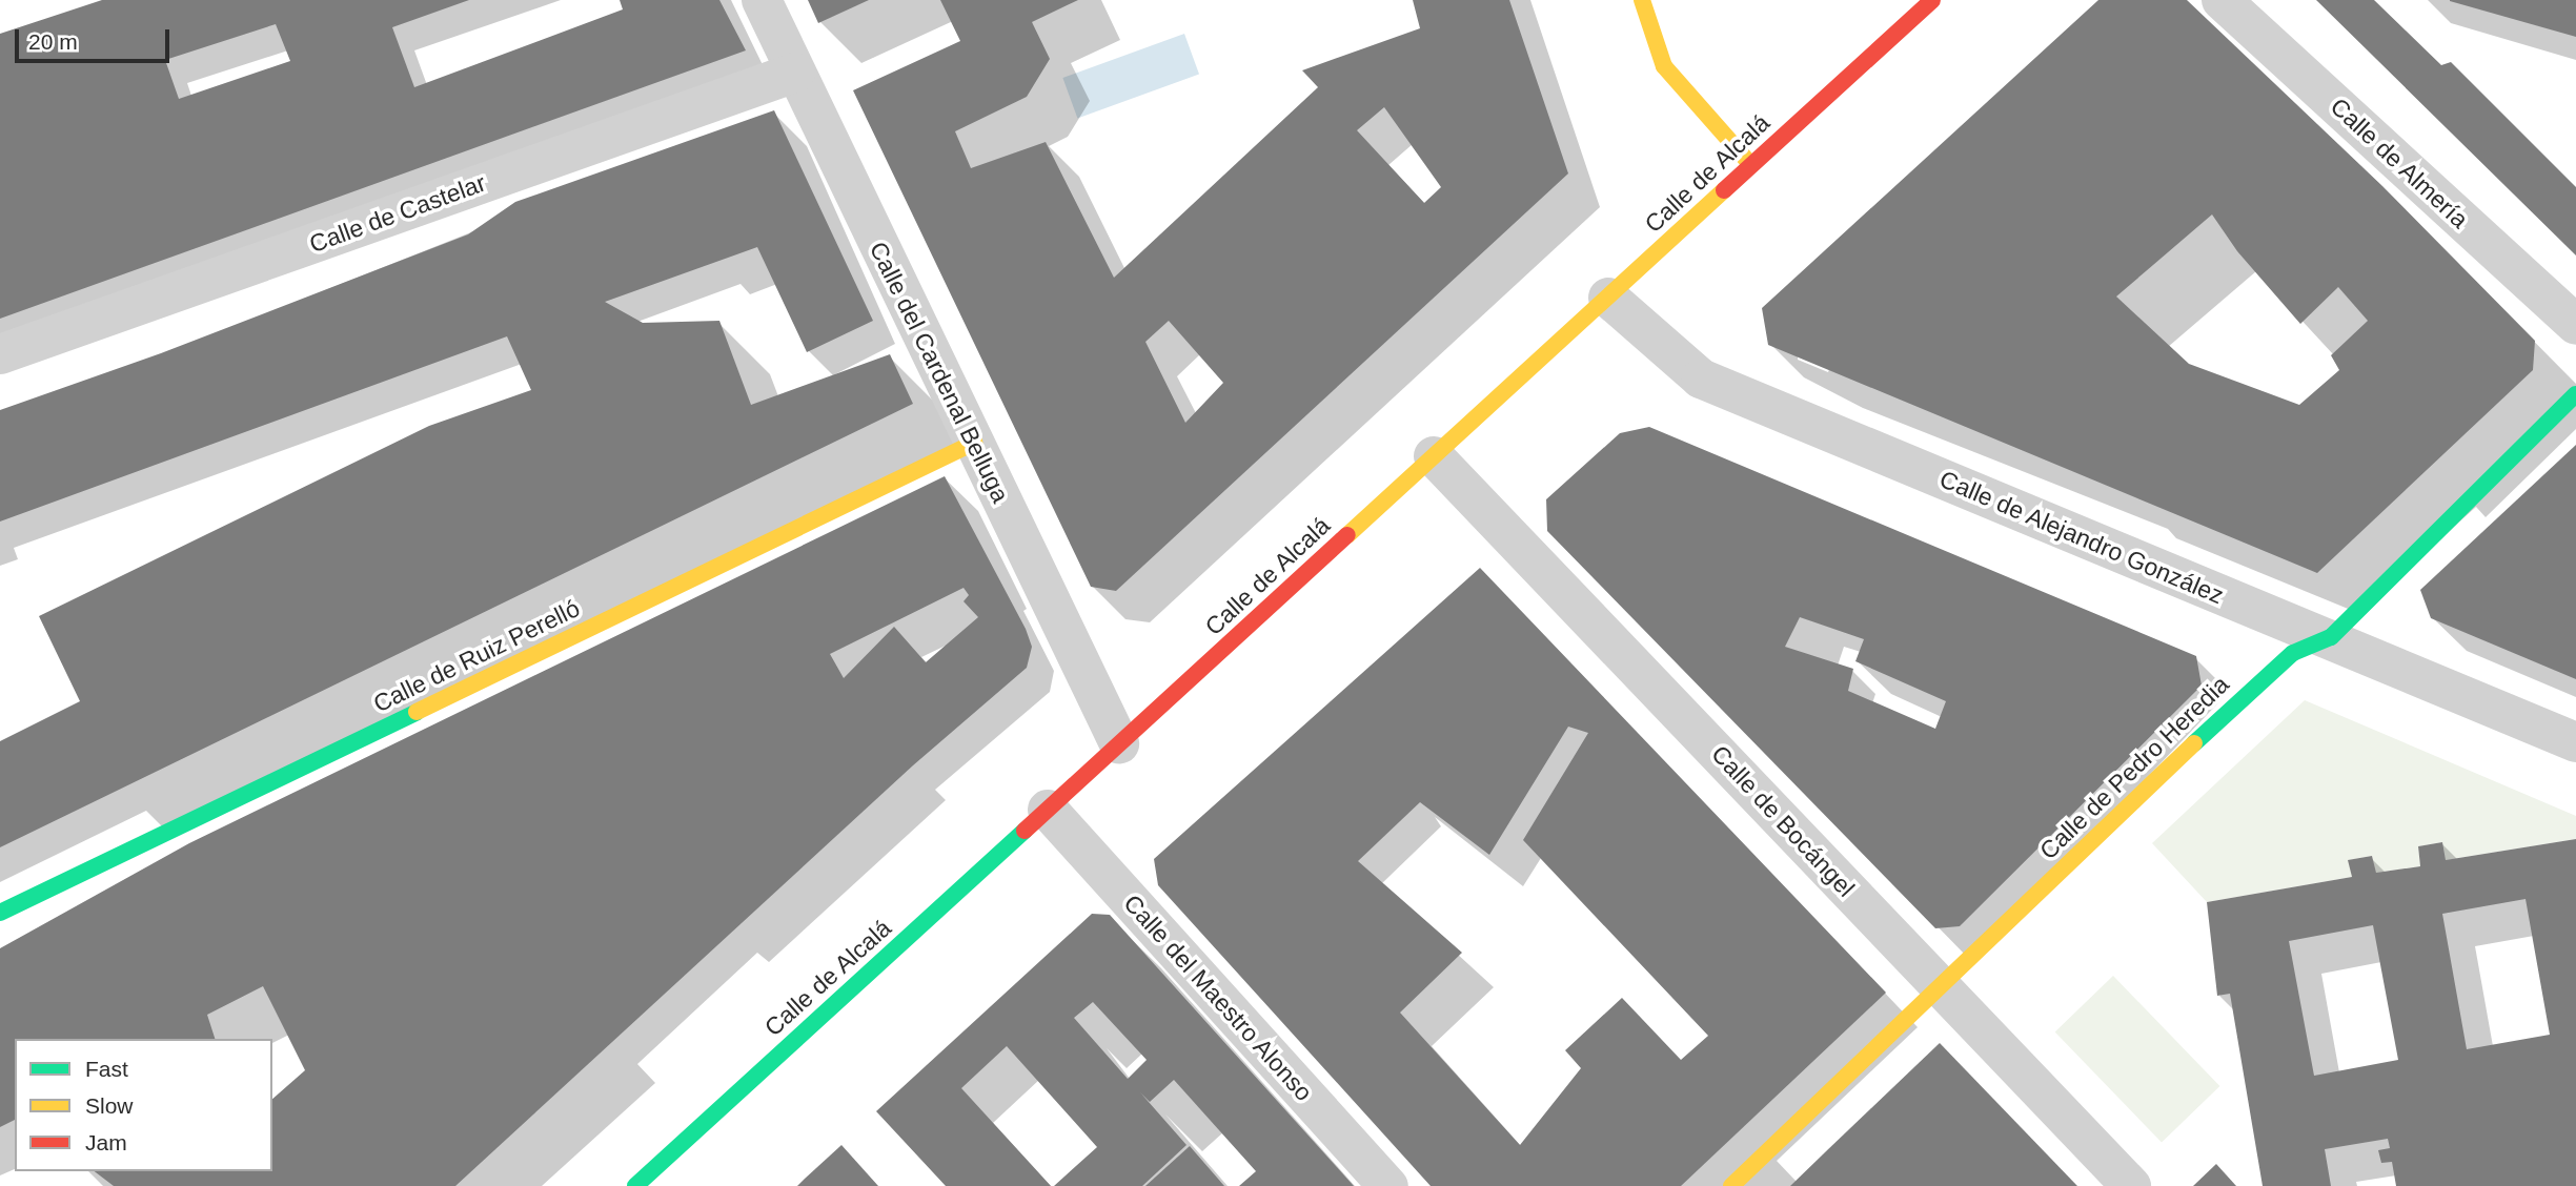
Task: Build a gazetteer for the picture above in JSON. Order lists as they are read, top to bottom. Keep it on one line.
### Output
{"streets":{"street":["Calle de Almería","Calle de Alcalá","Calle de Castelar","Calle del Cardenal Belluga","Calle de Alejandro González","Calle de Ruiz Perelló","Calle de Pedro Heredia","Calle de Bocángel","Calle del Maestro Alonso"]},"crossings":[["Calle de Alcalá","Calle del Cardenal Belluga"],["Calle de Alcalá","Calle de Alejandro González"],["Calle de Alcalá","Calle de Bocángel"],["Calle de Alcalá","Calle del Maestro Alonso"],["Calle de Castelar","Calle del Cardenal Belluga"],["Calle del Cardenal Belluga","Calle de Ruiz Perelló"],["Calle de Alejandro González","Calle de Pedro Heredia"],["Calle de Pedro Heredia","Calle de Bocángel"]],"legend":["Fast","Slow","Jam"],"scale_bar":"20 m"}
